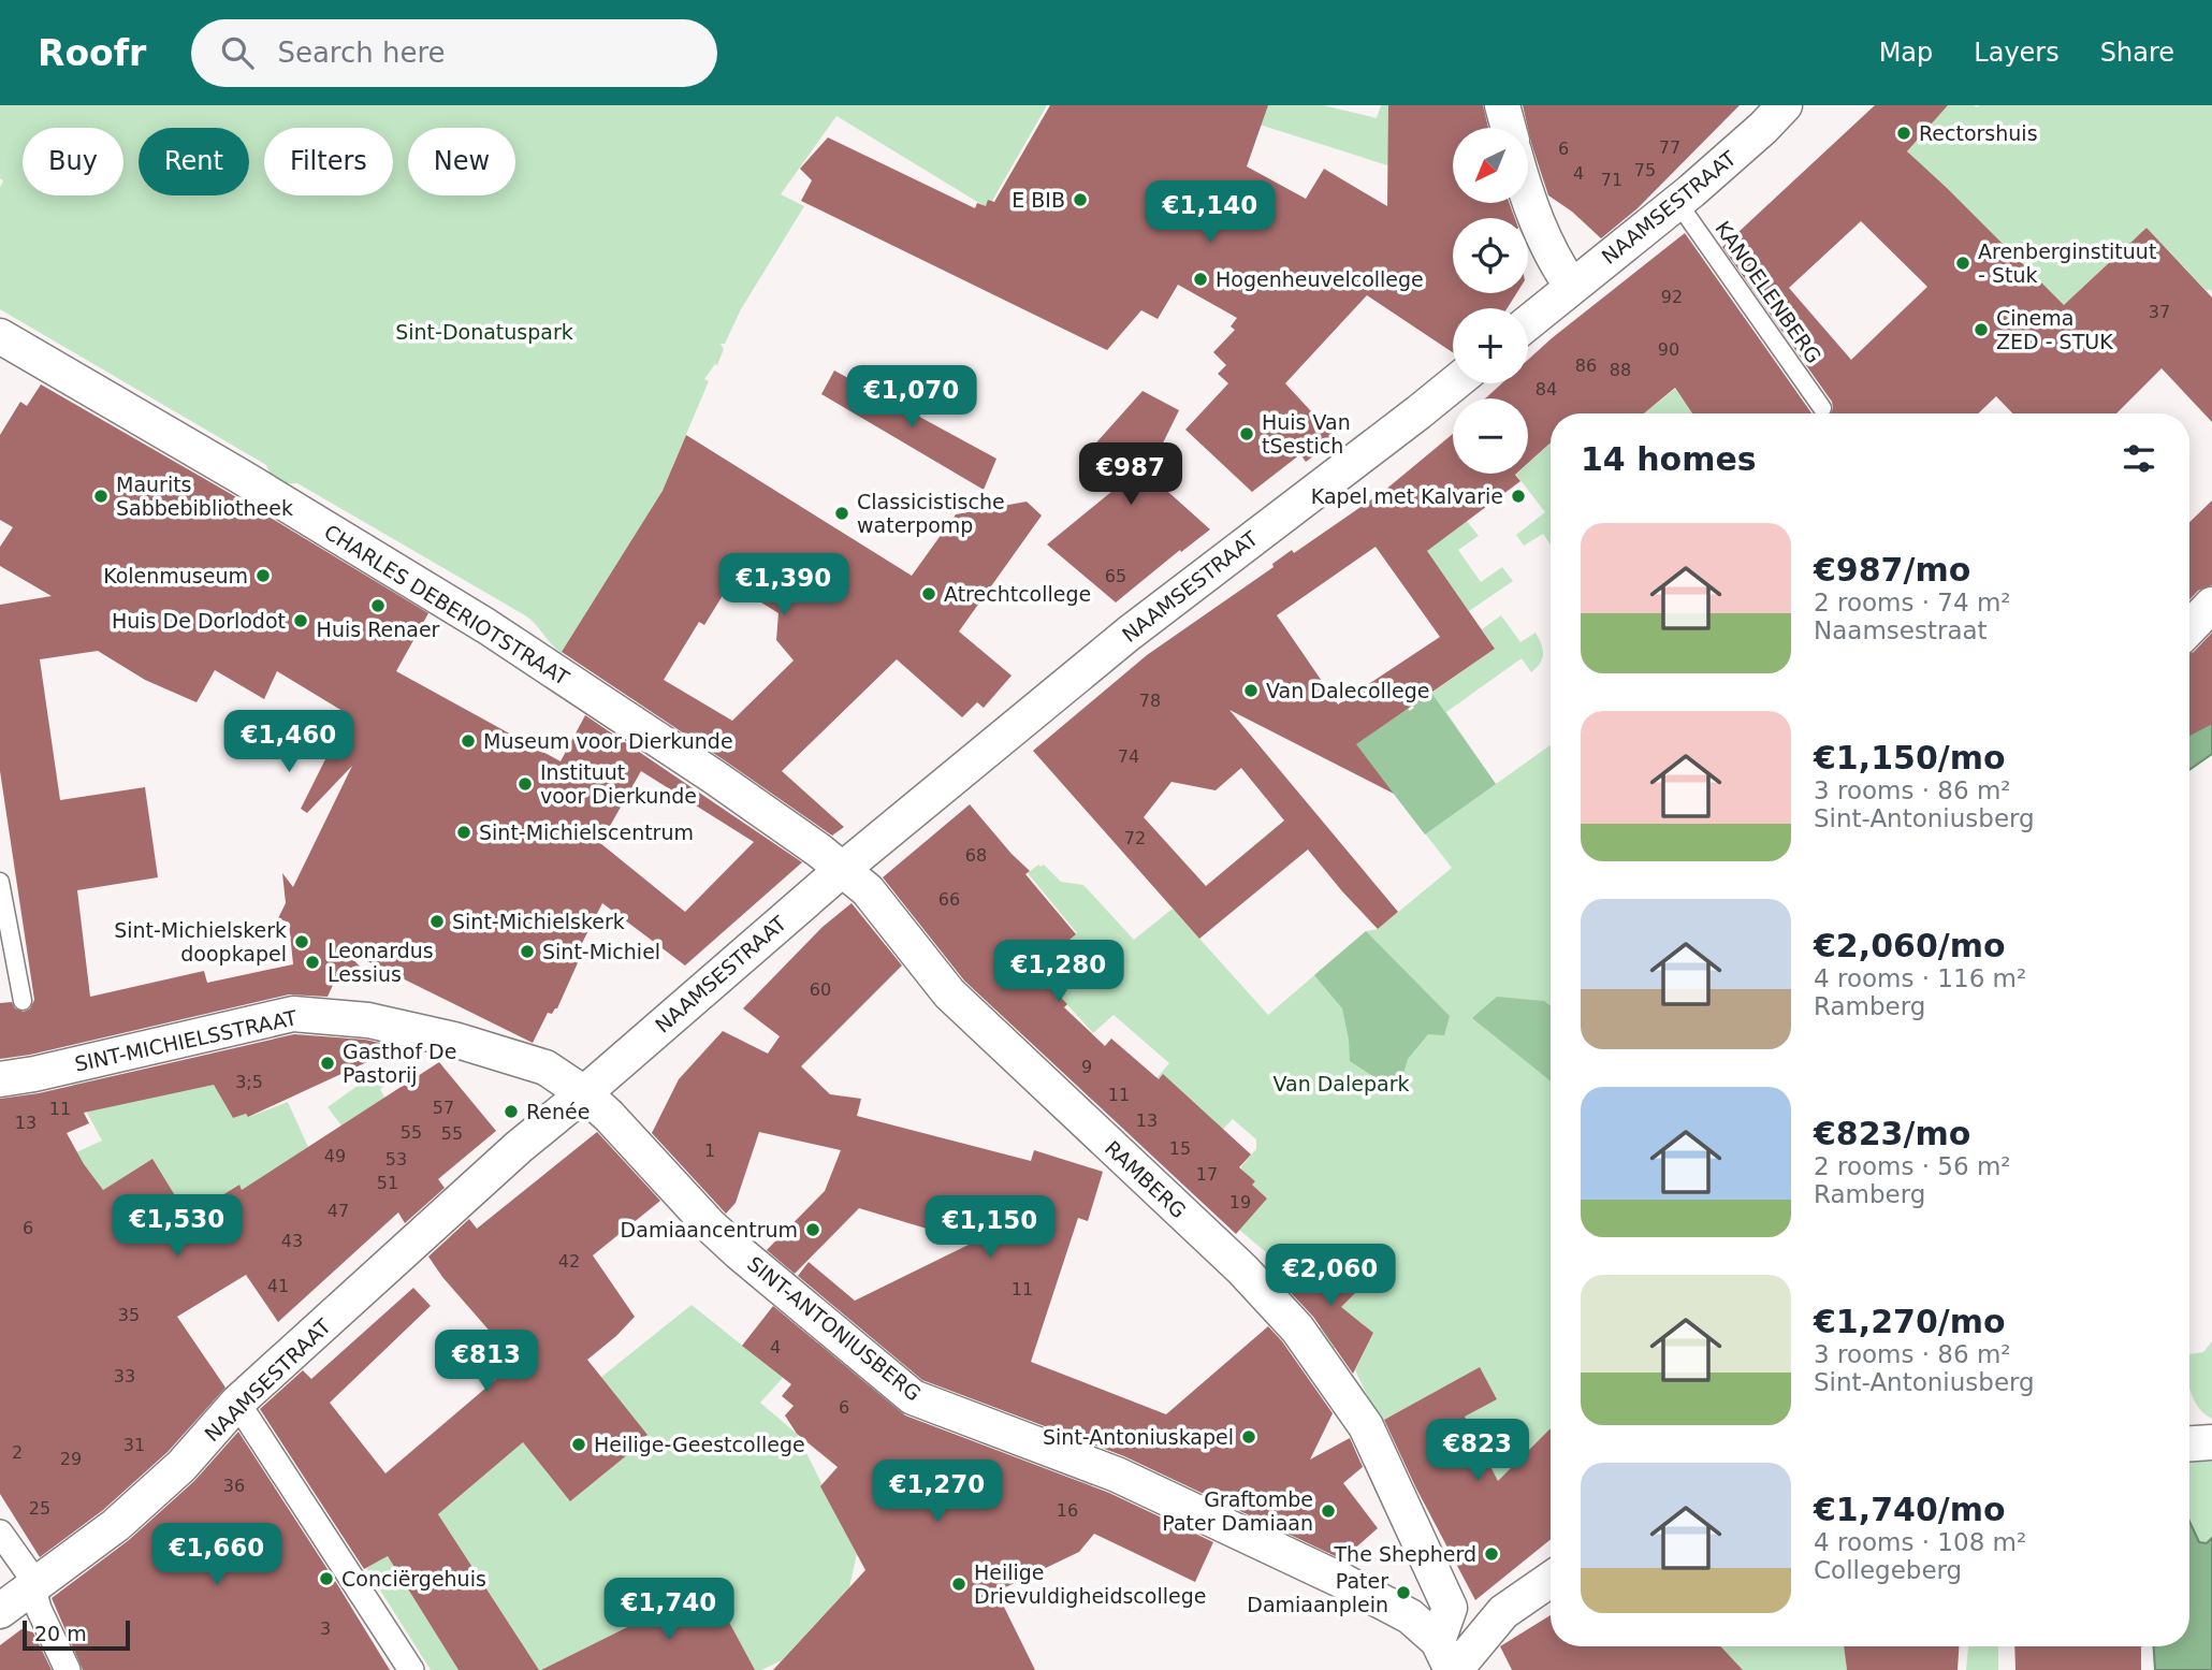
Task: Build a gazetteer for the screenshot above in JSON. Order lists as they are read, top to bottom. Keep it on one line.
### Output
{"streets":{"street":["NAAMSESTRAAT","CHARLES DEBERIOTSTRAAT","SINT-MICHIELSSTRAAT","RAMBERG","SINT-ANTONIUSBERG"],"lane":["KANOELENBERG"]},"crossings":[["NAAMSESTRAAT","KANOELENBERG"],["NAAMSESTRAAT","CHARLES DEBERIOTSTRAAT"],["NAAMSESTRAAT","SINT-MICHIELSSTRAAT"],["NAAMSESTRAAT","RAMBERG"],["NAAMSESTRAAT","SINT-ANTONIUSBERG"],["CHARLES DEBERIOTSTRAAT","RAMBERG"],["SINT-MICHIELSSTRAAT","SINT-ANTONIUSBERG"],["RAMBERG","SINT-ANTONIUSBERG"]],"parks":["Sint-Donatuspark","Van Dalepark"],"places":["Rectorshuis","E BIB","Arenberginstituut - Stuk","Hogenheuvelcollege","Cinema ZED - STUK","Huis Van tSestich","Maurits Sabbebibliotheek","Kapel met Kalvarie","Classicistische waterpomp","Kolenmuseum","Atrechtcollege","Huis Renaer","Huis De Dorlodot","Van Dalecollege","Museum voor Dierkunde","Instituut voor Dierkunde","Sint-Michielscentrum","Sint-Michielskerk","Sint-Michielskerk doopkapel","Sint-Michiel","Leonardus Lessius","Gasthof De Pastorij","Renée","Damiaancentrum","Sint-Antoniuskapel","Heilige-Geestcollege","Graftombe Pater Damiaan","The Shepherd","Conciërgehuis","Heilige Drievuldigheidscollege","Pater Damiaanplein"],"house_numbers":["77","6","75","4","71","92","37","90","86","88","84","65","78","74","72","68","66","60","9","3;5","11","57","11","13","13","55","55","15","1","49","53","17","51","19","47","6","43","42","41","11","35","4","33","6","31","2","29","36","25","16","3"],"scale_bar":"20 m","north":"bottom left","page":{"header":"Roofr","search":"Search here","nav":["Map","Layers","Share"],"map_buttons":["+","−"],"chip":["Buy","Rent","Filters","New"],"price":["€1,140","€1,070","€987","€1,390","€1,460","€1,280","€1,530","€1,150","€2,060","€813","€823","€1,270","€1,660","€1,740"],"heading":"14 homes","list":[{"name":"€987/mo","note":"2 rooms · 74 m² · Naamsestraat"},{"name":"€1,150/mo","note":"3 rooms · 86 m² · Sint-Antoniusberg"},{"name":"€2,060/mo","note":"4 rooms · 116 m² · Ramberg"},{"name":"€823/mo","note":"2 rooms · 56 m² · Ramberg"},{"name":"€1,270/mo","note":"3 rooms · 86 m² · Sint-Antoniusberg"},{"name":"€1,740/mo","note":"4 rooms · 108 m² · Collegeberg"}],"scale":"20 m"}}
